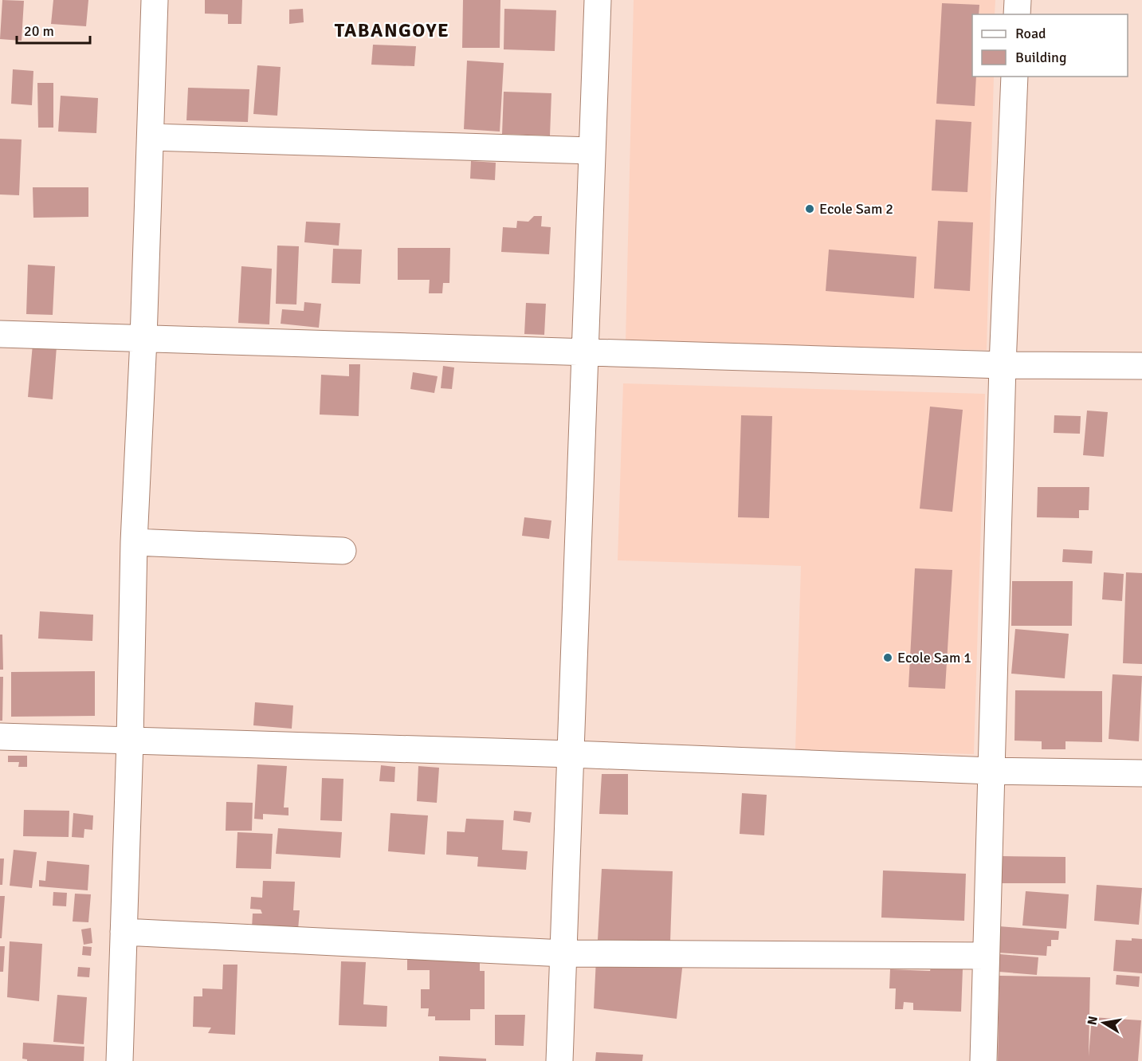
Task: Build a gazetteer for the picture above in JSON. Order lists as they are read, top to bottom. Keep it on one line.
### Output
{"districts":["TABANGOYE"],"places":["Ecole Sam 2","Ecole Sam 1"],"legend":["Road","Building"],"scale_bar":"20 m","north":"left"}
